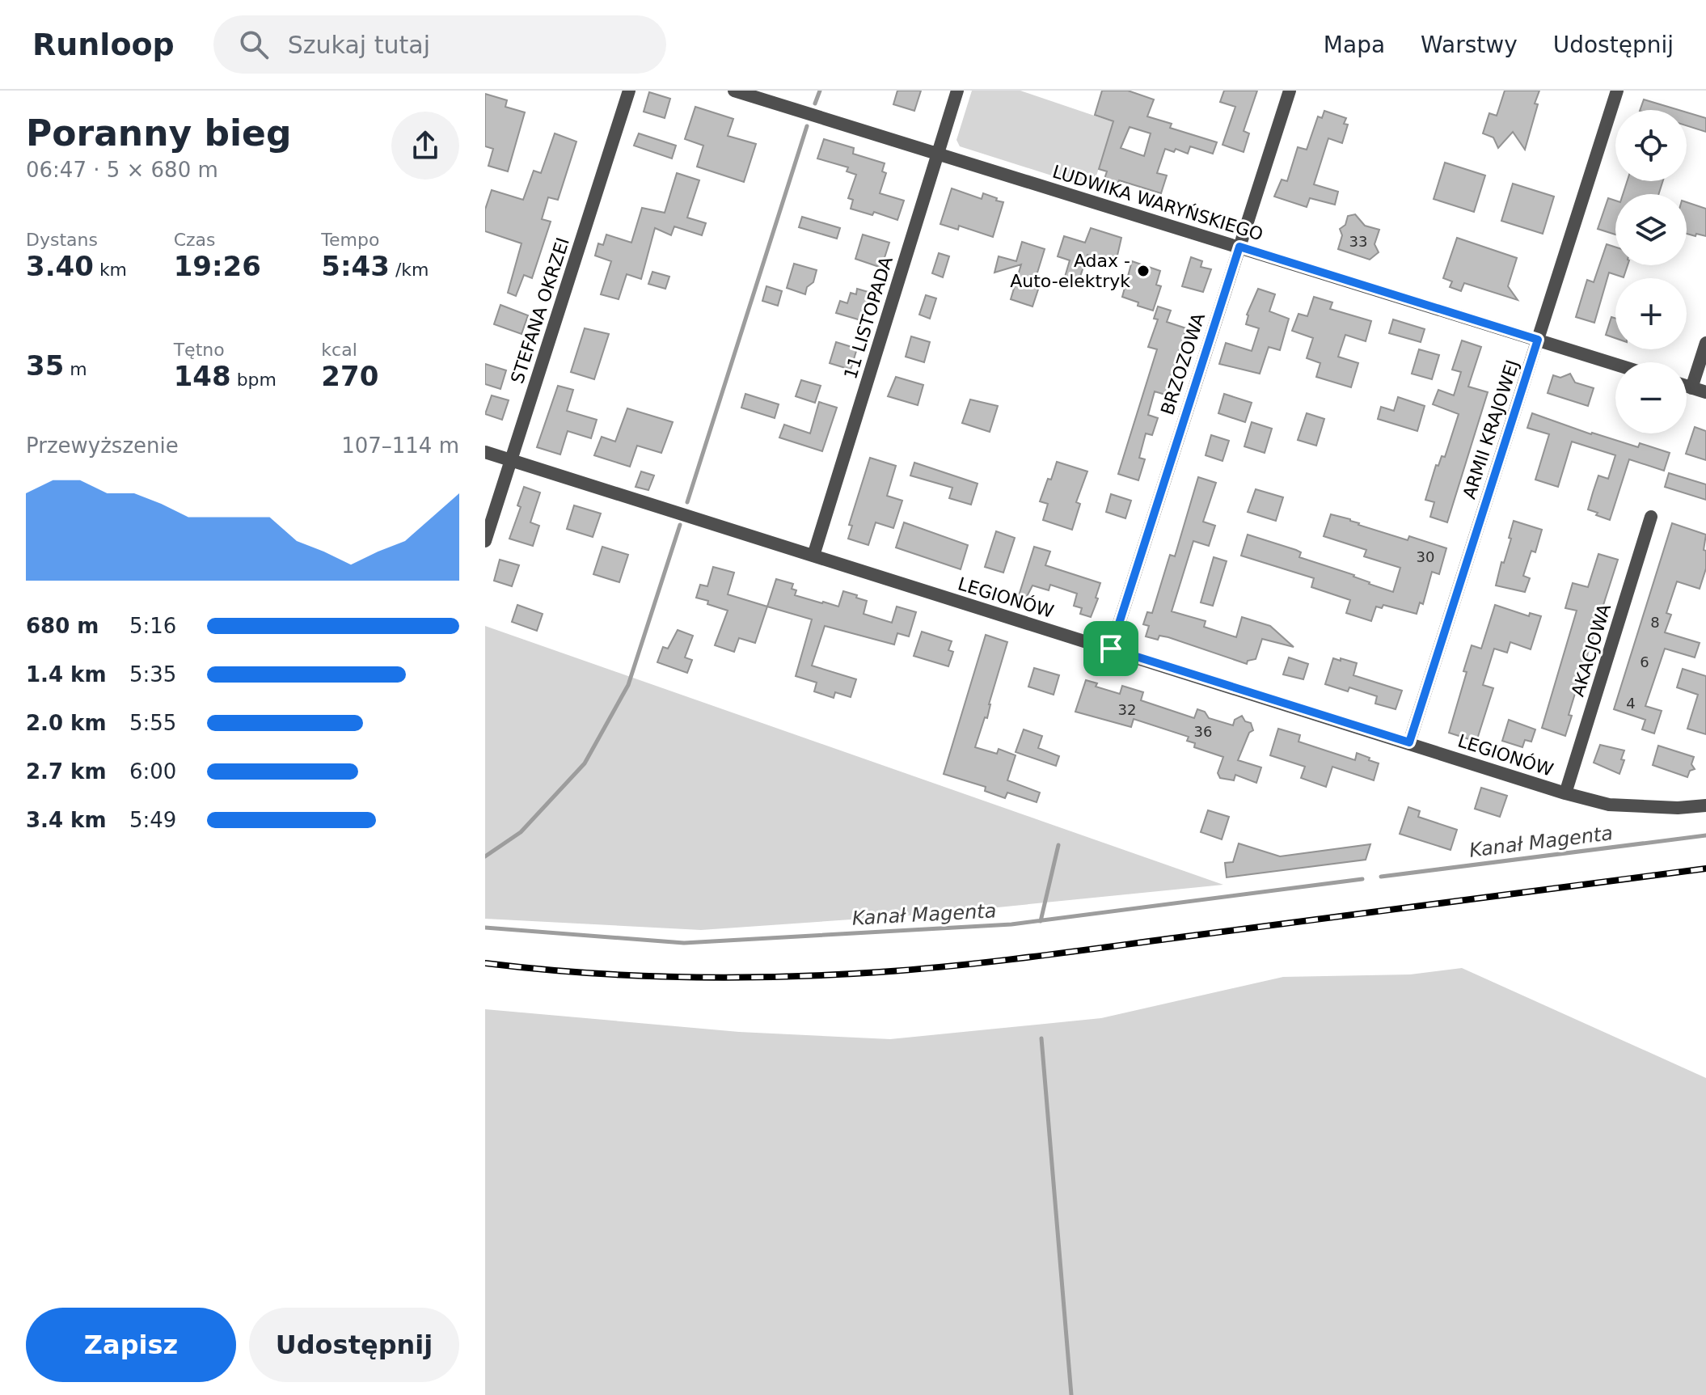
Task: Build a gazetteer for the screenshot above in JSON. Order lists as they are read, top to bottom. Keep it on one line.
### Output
{"streets":{"street":["LUDWIKA WARYŃSKIEGO","STEFANA OKRZEI","11 LISTOPADA","BRZOZOWA","ARMII KRAJOWEJ","LEGIONÓW","AKACJOWA"]},"crossings":[["LUDWIKA WARYŃSKIEGO","11 LISTOPADA"],["LUDWIKA WARYŃSKIEGO","BRZOZOWA"],["LUDWIKA WARYŃSKIEGO","ARMII KRAJOWEJ"],["STEFANA OKRZEI","LEGIONÓW"],["11 LISTOPADA","LEGIONÓW"],["BRZOZOWA","LEGIONÓW"],["ARMII KRAJOWEJ","LEGIONÓW"],["LEGIONÓW","AKACJOWA"]],"water":["Kanał Magenta"],"places":["Adax - Auto-elektryk"],"house_numbers":["33","30","8","6","4","32","36"],"page":{"header":"Runloop","search":"Szukaj tutaj","nav":["Mapa","Warstwy","Udostępnij"],"heading":["Poranny bieg","06:47 · 5 × 680 m"],"map_buttons":["+","−"],"stats":[["Dystans","3.40 km"],["Czas","19:26"],["Tempo","5:43 /km"],["35 m"],["Tętno","148 bpm"],["kcal","270"]],"chart":["Przewyższenie","107–114 m"],"list":[{"name":"680 m","note":"5:16"},{"name":"1.4 km","note":"5:35"},{"name":"2.0 km","note":"5:55"},{"name":"2.7 km","note":"6:00"},{"name":"3.4 km","note":"5:49"}],"buttons":["Zapisz","Udostępnij"]}}
